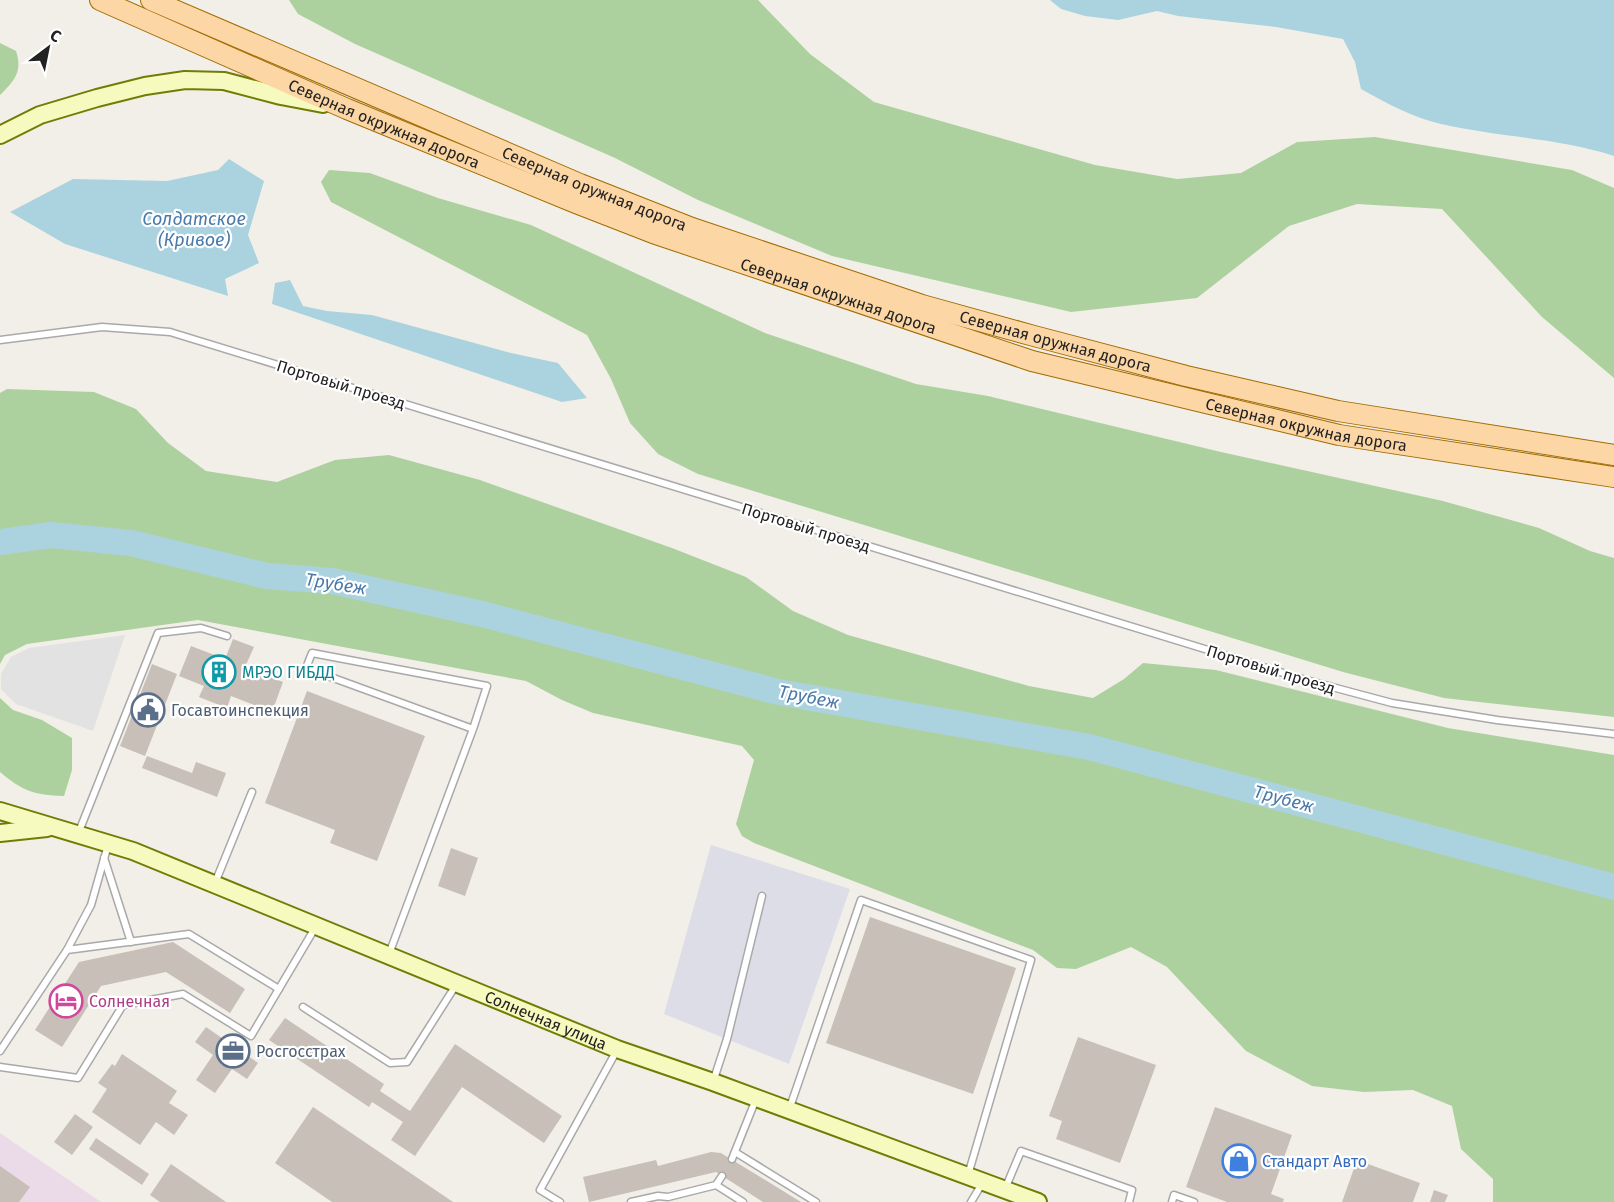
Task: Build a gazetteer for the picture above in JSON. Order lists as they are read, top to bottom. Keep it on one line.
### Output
{"streets":{"main road":["Северная окружная дорога","Северная оружная дорога","Солнечная улица"],"lane":["Портовый проезд"]},"water":["Солдатское (Кривое)","Трубеж"],"places":{"building":["МРЭО ГИБДД"],"public building":["Госавтоинспекция"],"hotel":["Солнечная"],"office":["Росгосстрах"],"shop":["Стандарт Авто"]},"north":"top right"}
